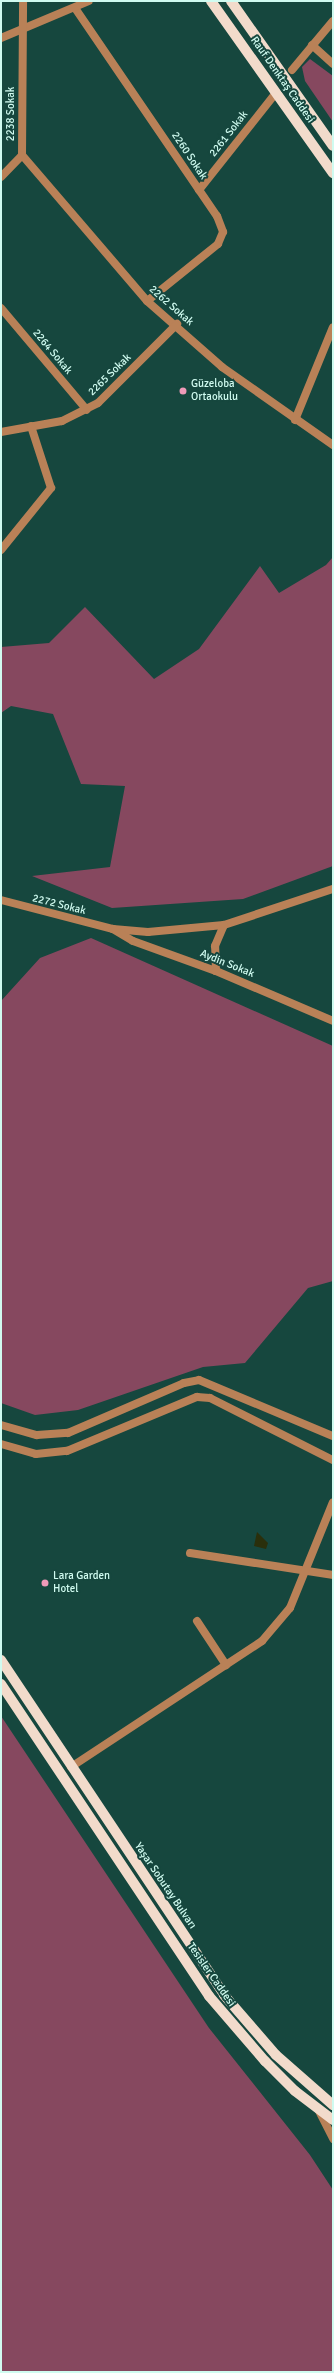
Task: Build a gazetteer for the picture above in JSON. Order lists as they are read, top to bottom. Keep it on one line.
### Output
{"streets":{"main road":["Rauf Denktaş Caddesi","Yaşar Sobutay Bulvarı","Tesisler Caddesi"],"street":["2238 Sokak","2261 Sokak","2260 Sokak","2262 Sokak","2264 Sokak","2265 Sokak","2272 Sokak","Aydin Sokak"]},"crossings":[["Rauf Denktaş Caddesi","2261 Sokak"],["2238 Sokak","2262 Sokak"],["2261 Sokak","2260 Sokak"],["2260 Sokak","2262 Sokak"],["2262 Sokak","2265 Sokak"],["2264 Sokak","2265 Sokak"],["2272 Sokak","Aydin Sokak"]],"places":["Güzeloba Ortaokulu","Lara Garden Hotel"]}
